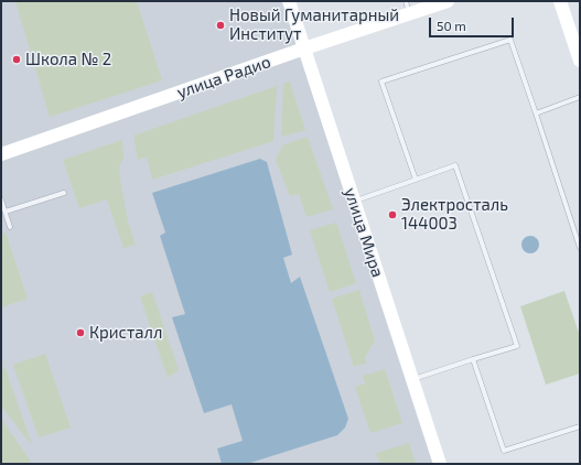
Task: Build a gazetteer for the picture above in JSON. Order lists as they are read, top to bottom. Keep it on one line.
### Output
{"streets":{"main road":["улица Радио","улица Мира"]},"crossings":[["улица Радио","улица Мира"]],"places":["Новый Гуманитарный Институт","Школа № 2","Электросталь 144003","Кристалл"],"scale_bar":"50 m"}
